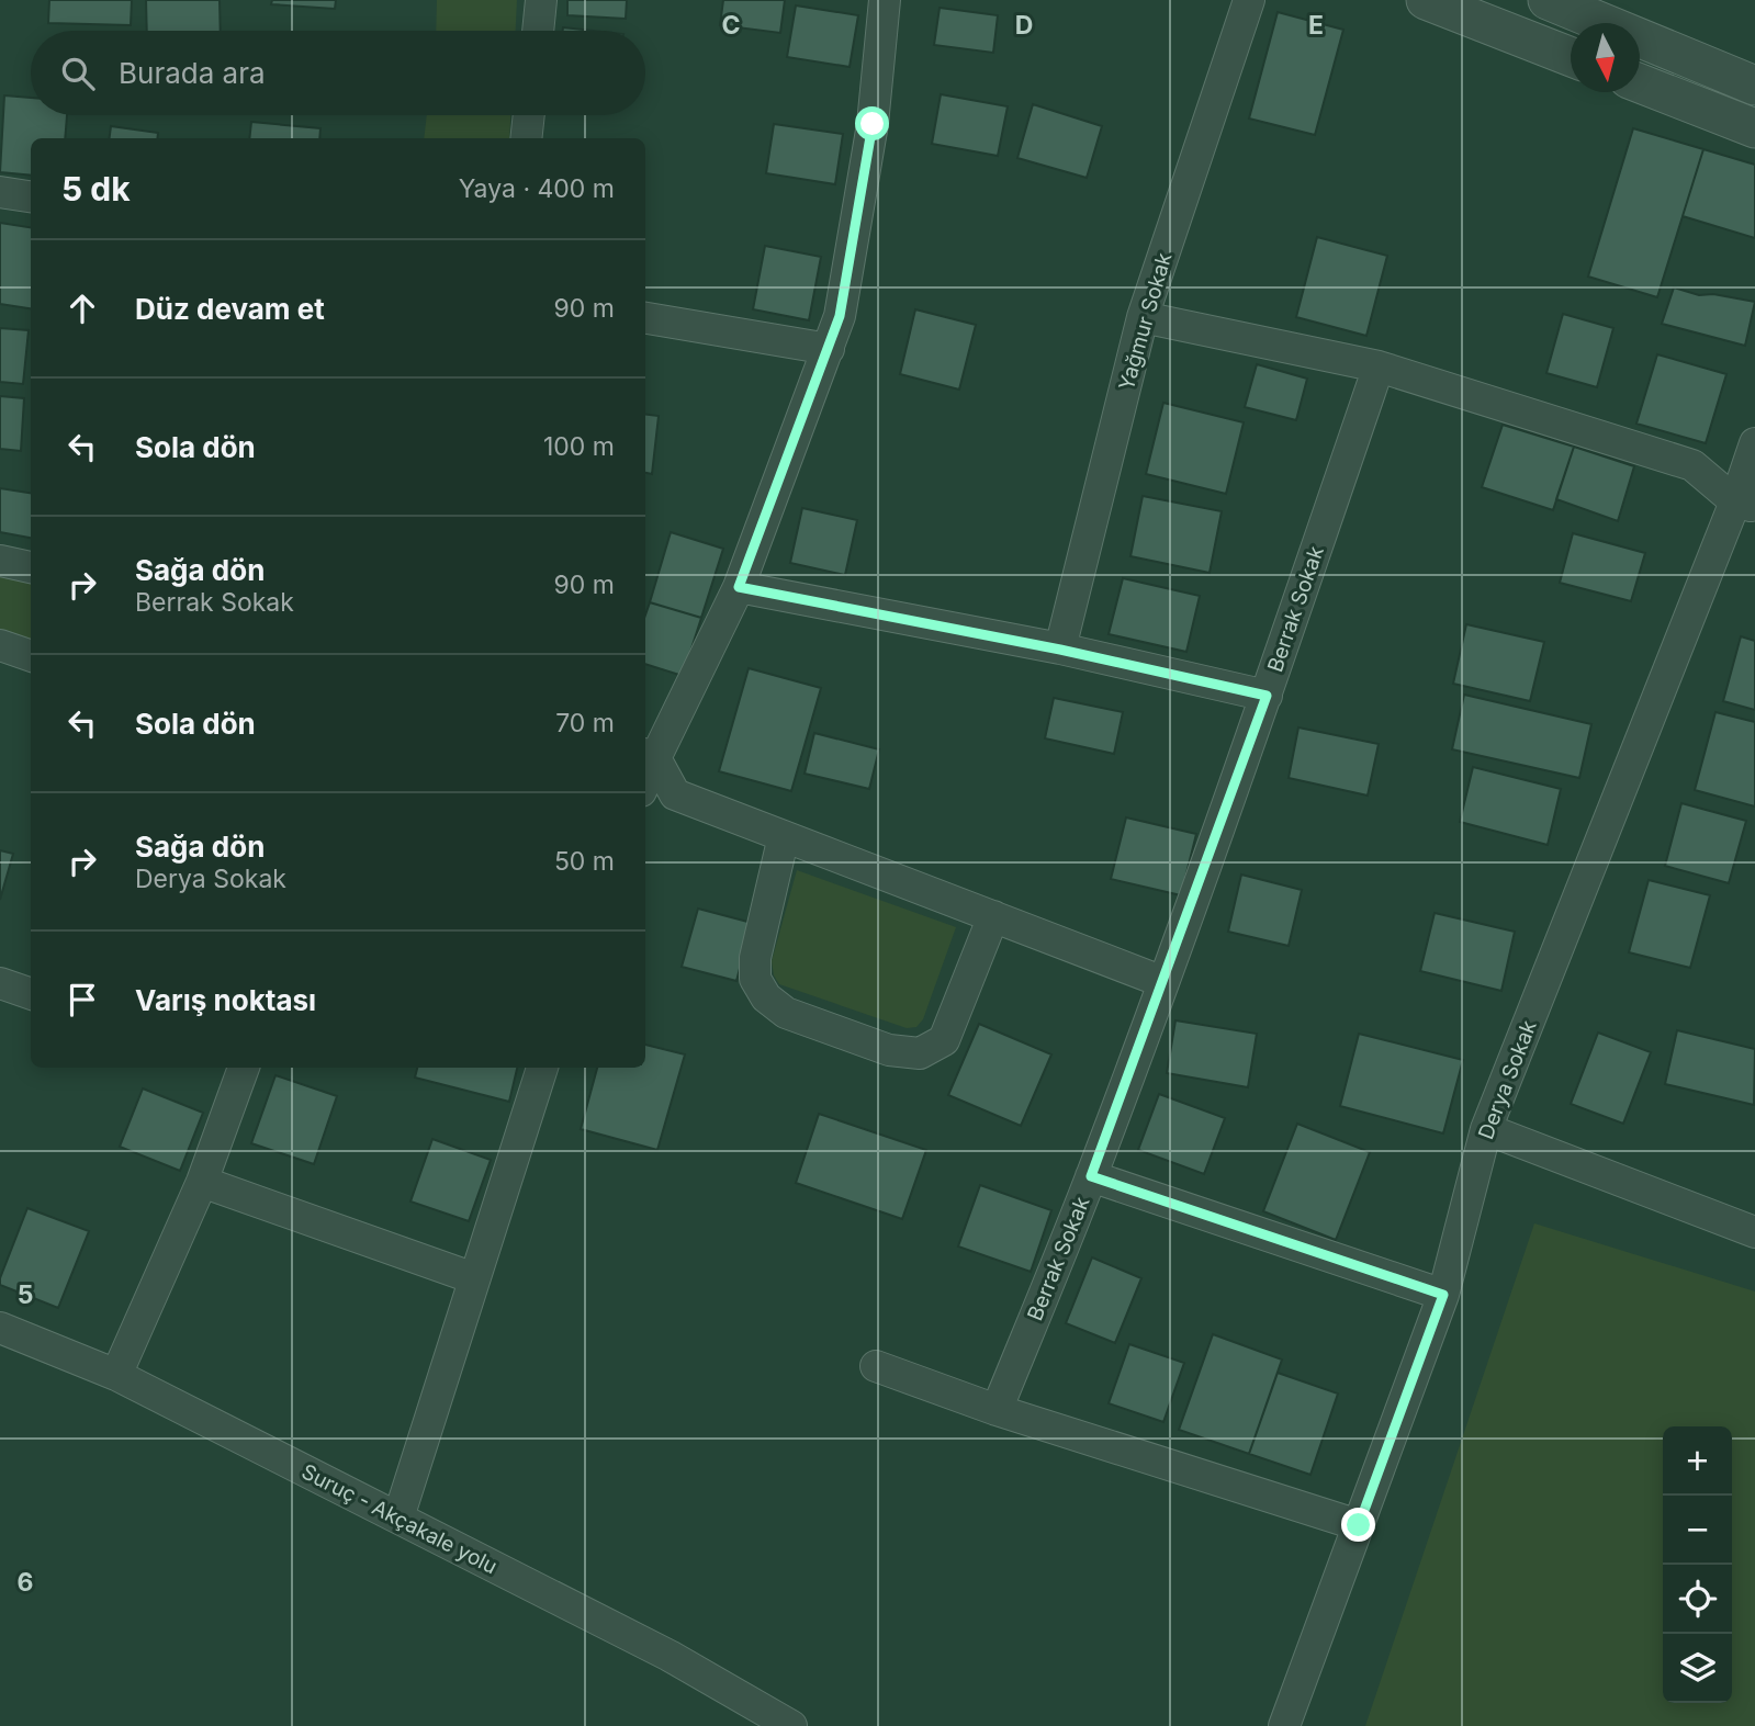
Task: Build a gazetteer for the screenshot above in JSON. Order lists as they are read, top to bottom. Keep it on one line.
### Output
{"streets":{"street":["Yağmur Sokak","Berrak Sokak","Derya Sokak","Suruç - Akçakale yolu"]},"north":"bottom","page":{"search":"Burada ara","heading":["5 dk","Yaya · 400 m"],"list":[["Düz devam et","90 m"],["Sola dön","100 m"],["Sağa dön","Berrak Sokak","90 m"],["Sola dön","70 m"],["Sağa dön","Derya Sokak","50 m"],"Varış noktası"],"map_buttons":["+","−"]},"grid":{"columns":["C","D","E"],"rows":["5","6"]}}
